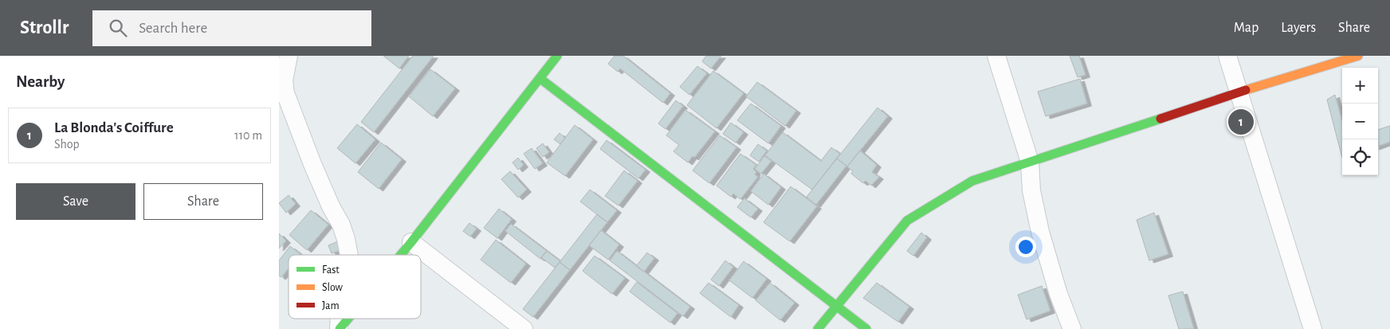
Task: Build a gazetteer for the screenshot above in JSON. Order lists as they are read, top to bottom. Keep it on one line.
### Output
{"legend":["Fast","Slow","Jam"],"page":{"header":"Strollr","search":"Search here","nav":["Map","Layers","Share"],"heading":"Nearby","map_buttons":["+","−"],"list":[{"mark":"1","name":"La Blonda's Coiffure","note":"Shop","value":"110 m"}],"pins":"1","buttons":["Save","Share"]}}
